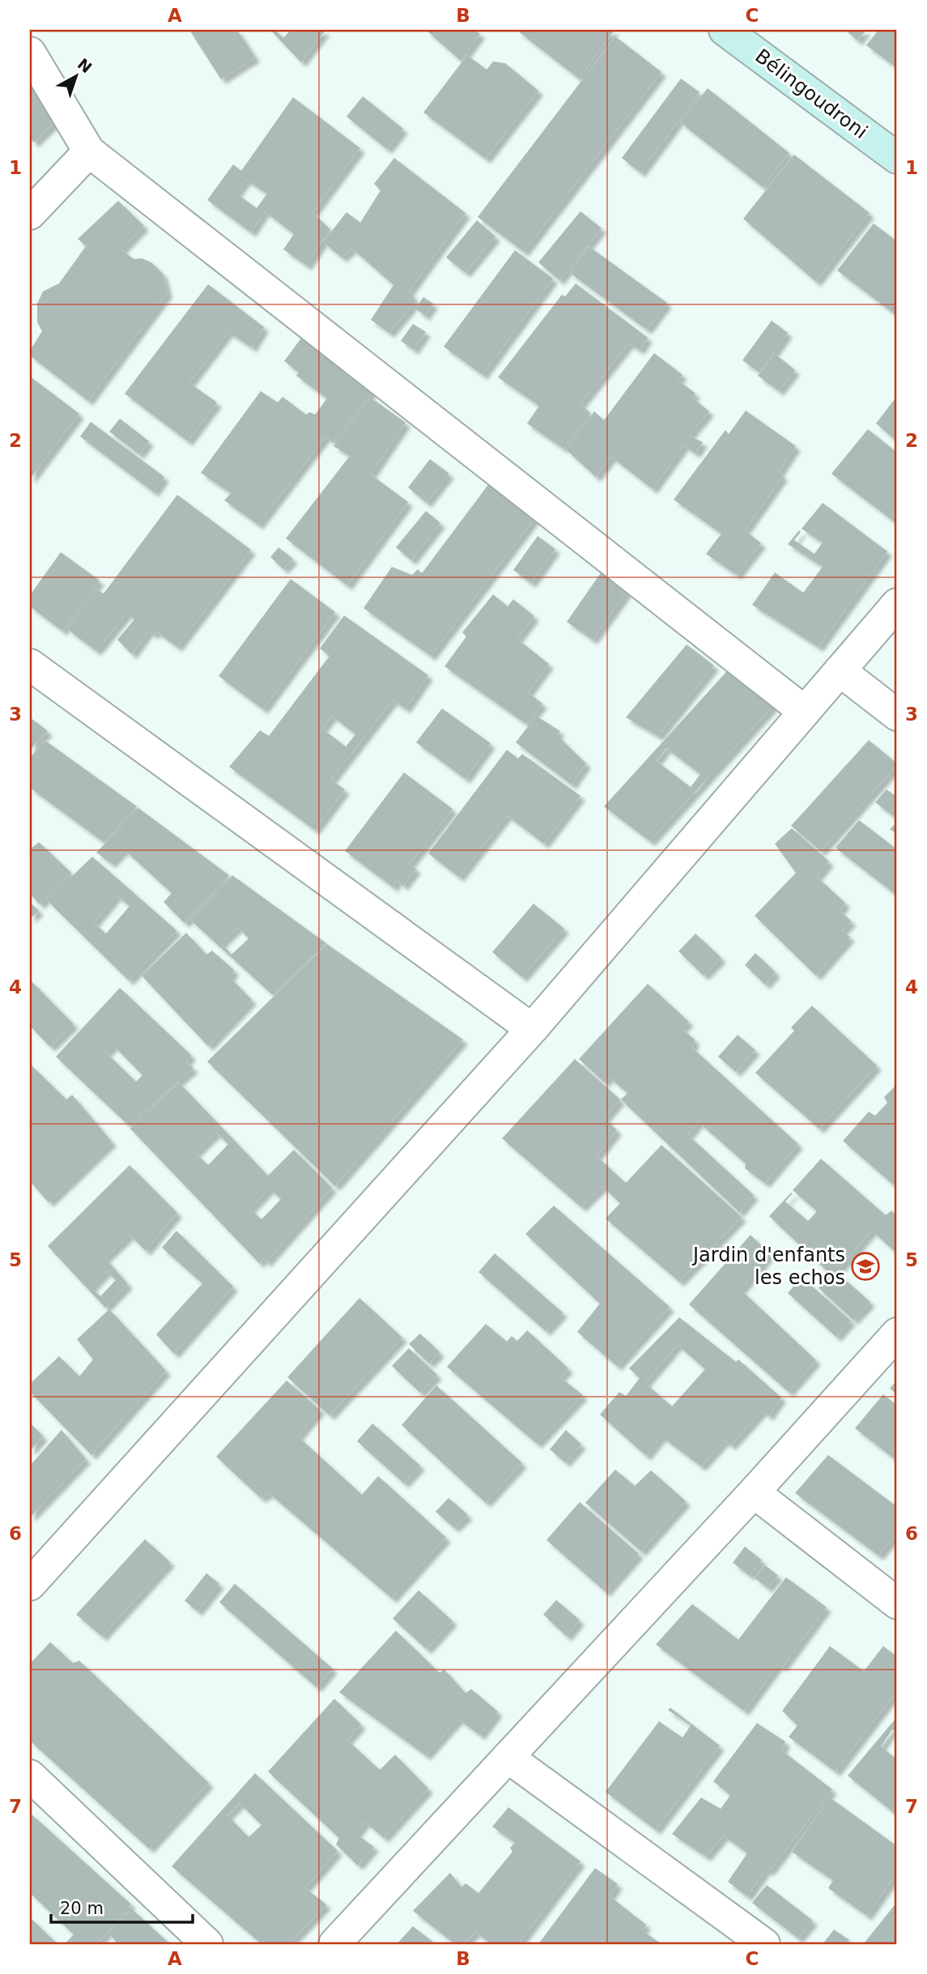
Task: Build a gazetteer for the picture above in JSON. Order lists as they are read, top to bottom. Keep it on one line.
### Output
{"streets":{"street":["Bélingoudroni"]},"places":{"school or university":["Jardin d'enfants les echos"]},"scale_bar":"20 m","north":"top right","grid":{"columns":["A","B","C"],"rows":["1","2","3","4","5","6","7"]}}
